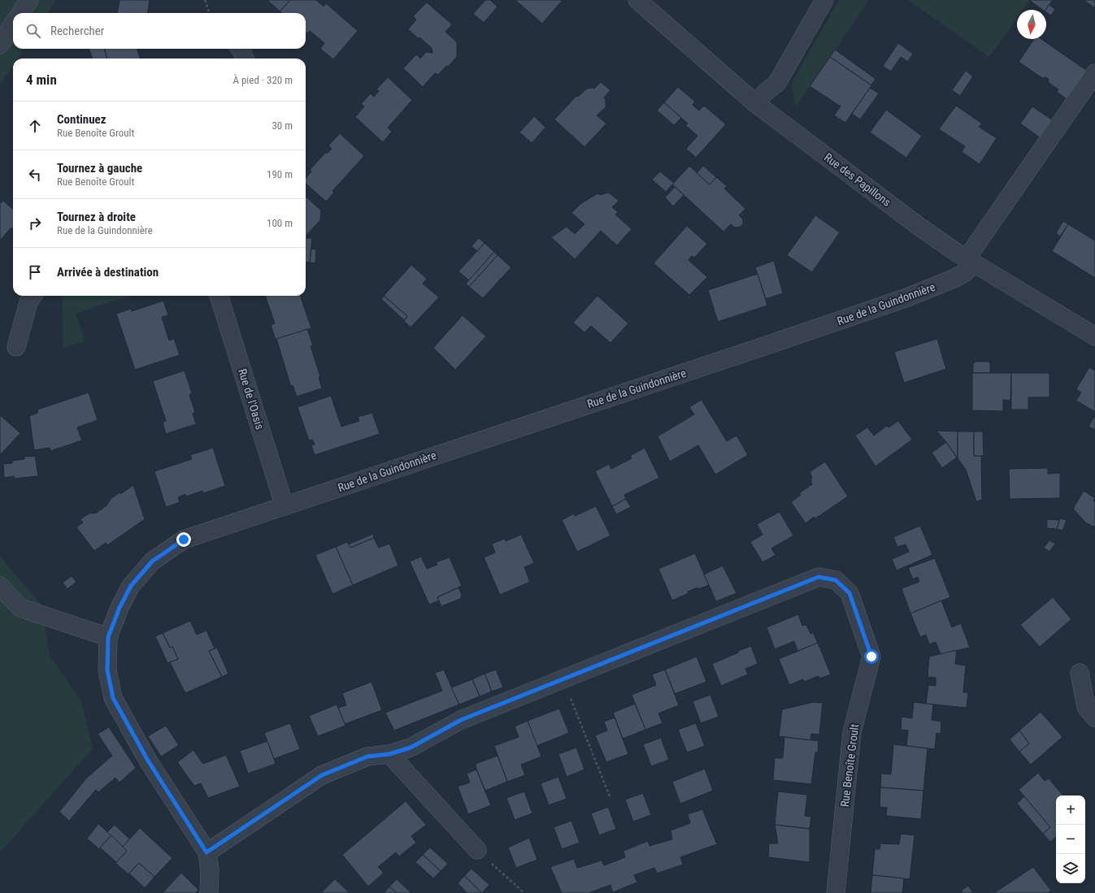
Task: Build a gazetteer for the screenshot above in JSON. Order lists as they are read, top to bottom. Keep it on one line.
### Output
{"streets":{"street":["Rue des Papillons","Rue de la Guindonnière","Rue de l'Oasis","Rue Benoîte Groult"]},"crossings":[["Rue des Papillons","Rue de la Guindonnière"],["Rue de la Guindonnière","Rue de l'Oasis"],["Rue de la Guindonnière","Rue Benoîte Groult"]],"north":"bottom","page":{"search":"Rechercher","heading":["4 min","À pied · 320 m"],"list":[["Continuez","Rue Benoîte Groult","30 m"],["Tournez à gauche","Rue Benoîte Groult","190 m"],["Tournez à droite","Rue de la Guindonnière","100 m"],"Arrivée à destination"],"map_buttons":["+","−"]}}
